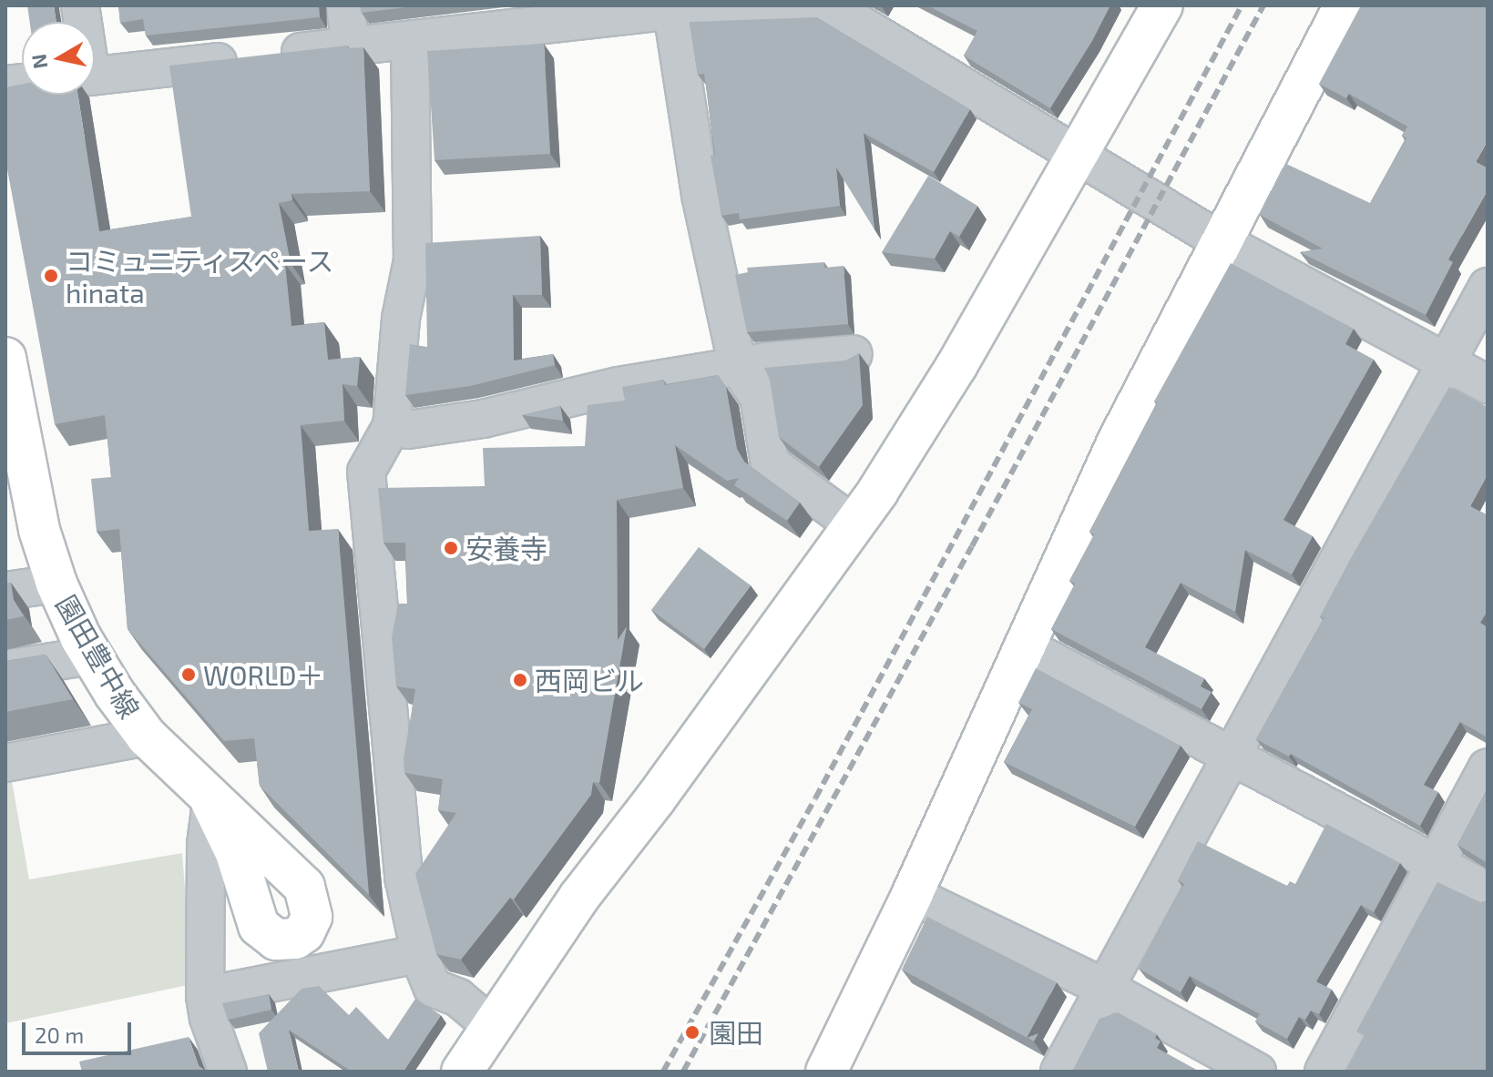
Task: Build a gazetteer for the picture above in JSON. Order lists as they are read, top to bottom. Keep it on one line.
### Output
{"streets":{"street":["園田豊中線"]},"places":["コミュニティスペース hinata","安養寺","WORLD＋","西岡ビル","園田"],"scale_bar":"20 m","north":"left"}
